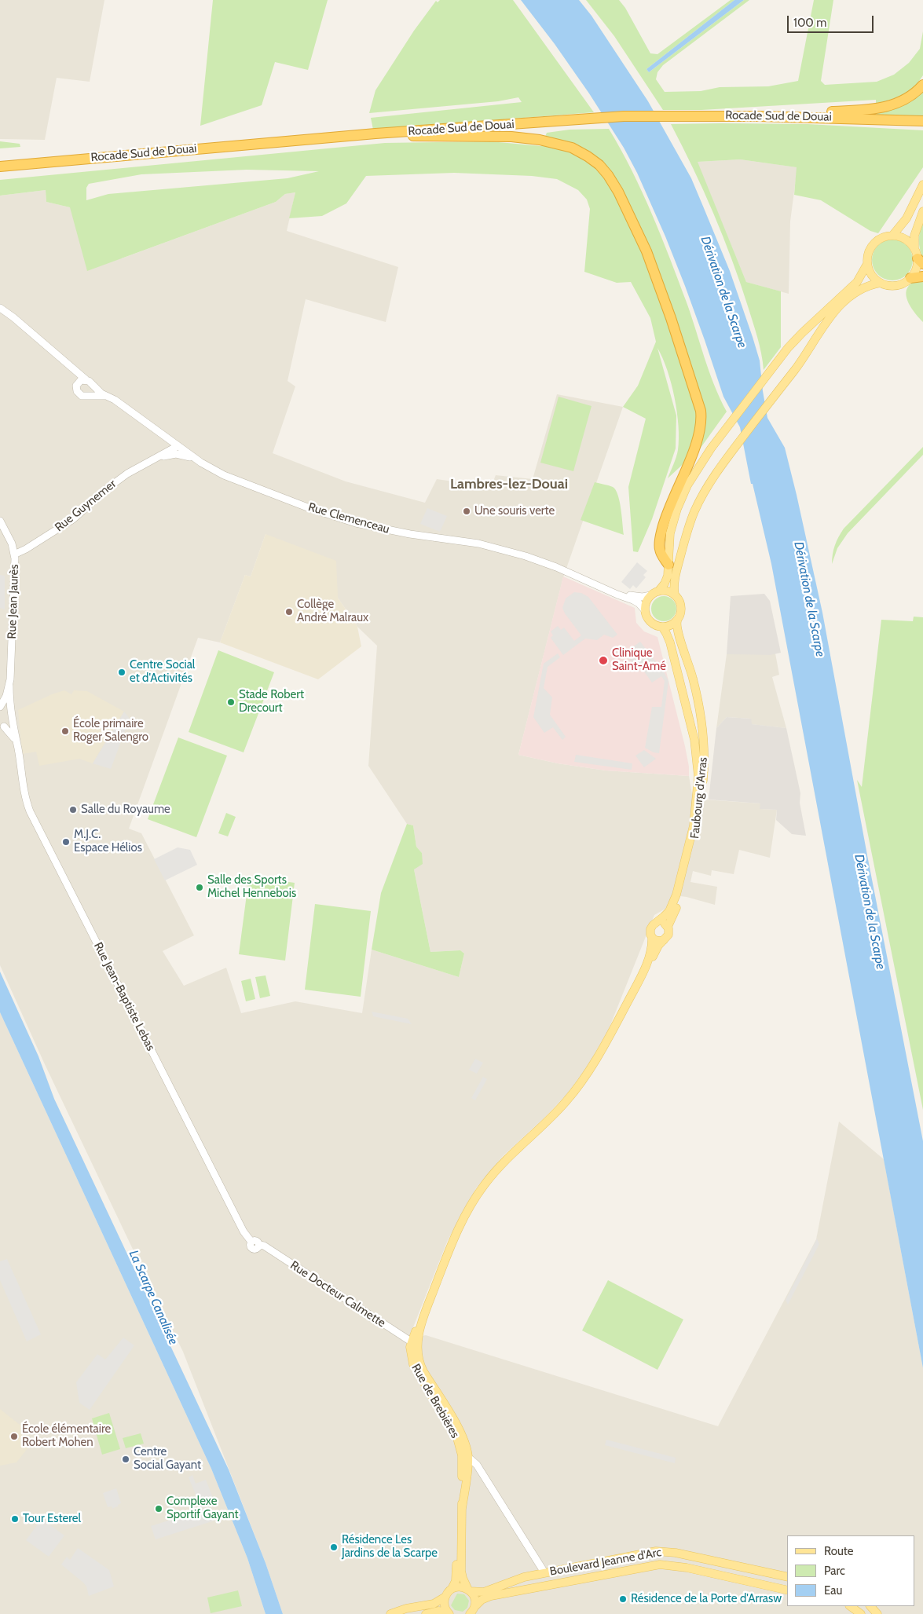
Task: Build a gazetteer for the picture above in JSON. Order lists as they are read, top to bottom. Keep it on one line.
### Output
{"streets":{"highway":["Rocade Sud de Douai"],"main road":["Faubourg d'Arras","Rue de Brebières","Boulevard Jeanne d'Arc"],"street":["Rue Guynemer","Rue Clemenceau","Rue Jean Jaurès","Rue Jean-Baptiste Lebas","Rue Docteur Calmette"]},"crossings":[["Rue Guynemer","Rue Clemenceau"],["Rue Guynemer","Rue Jean Jaurès"],["Rue Clemenceau","Faubourg d'Arras"],["Rue Jean Jaurès","Rue Jean-Baptiste Lebas"],["Rue Jean-Baptiste Lebas","Rue Docteur Calmette"],["Rue Docteur Calmette","Rue de Brebières"],["Rue de Brebières","Boulevard Jeanne d'Arc"]],"districts":["Lambres-lez-Douai"],"water":["Dérivation de la Scarpe","La Scarpe Canalisée"],"places":["Une souris verte","Collège André Malraux","Clinique Saint-Amé","Centre Social et d'Activités","Stade Robert Drecourt","École primaire Roger Salengro","Salle du Royaume","M.J.C. Espace Hélios","Salle des Sports Michel Hennebois","École élémentaire Robert Mohen","Centre Social Gayant","Complexe Sportif Gayant","Tour Esterel","Résidence Les Jardins de la Scarpe","Résidence de la Porte d'Arrasw"],"legend":["Route","Parc","Eau"],"scale_bar":"100 m"}
